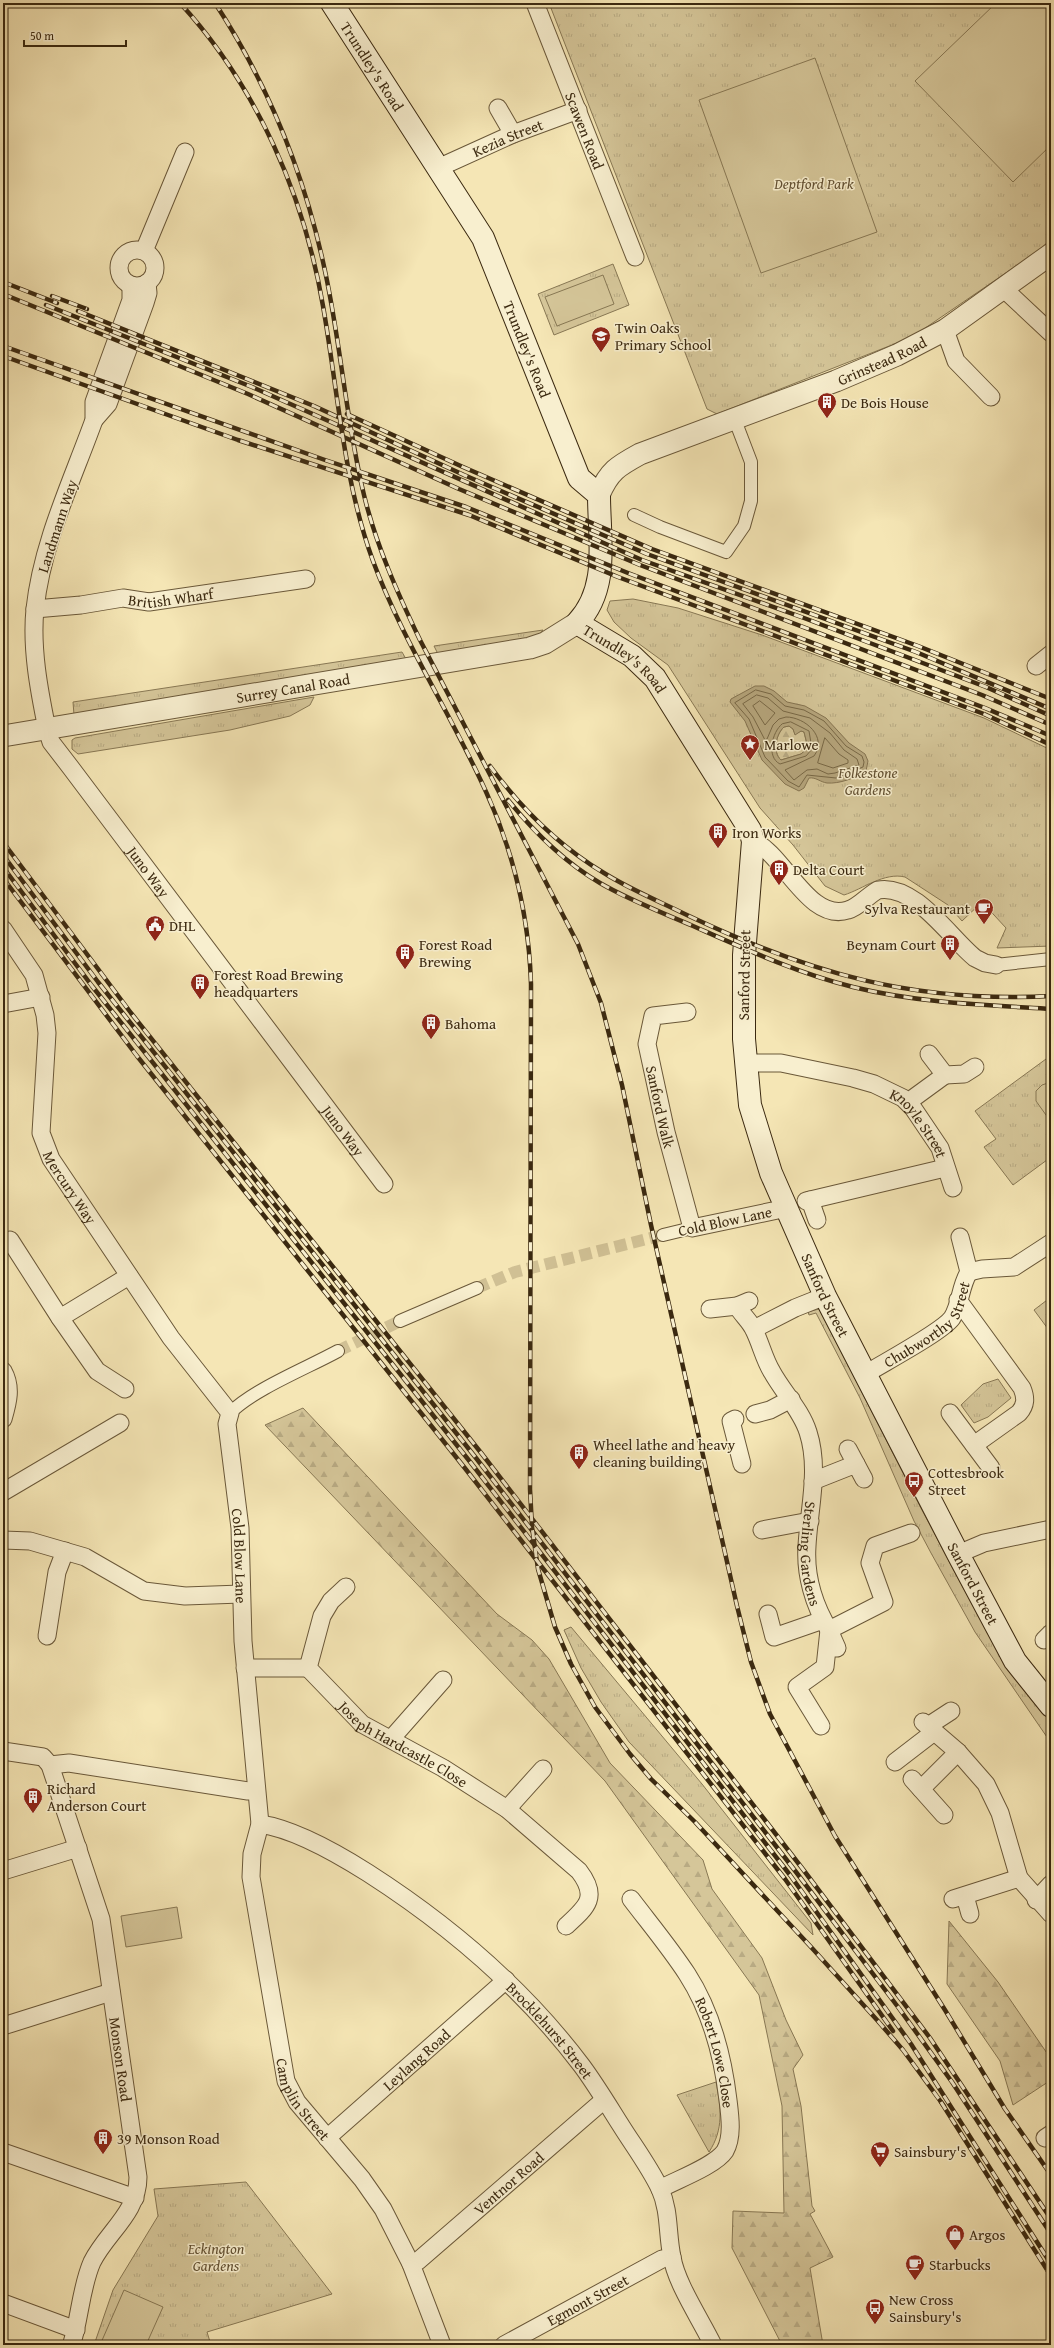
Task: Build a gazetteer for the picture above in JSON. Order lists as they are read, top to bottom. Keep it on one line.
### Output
{"streets":{"main road":["Trundley's Road","Sanford Street"],"street":["Scawen Road","Kezia Street","Grinstead Road","Landmann Way","British Wharf","Surrey Canal Road","Juno Way","Sanford Walk","Knoyle Street","Mercury Way","Cold Blow Lane","Chubworthy Street","Sterling Gardens","Joseph Hardcastle Close","Brocklehurst Street","Robert Lowe Close","Monson Road","Leylang Road","Camplin Street","Ventnor Road","Egmont Street"]},"crossings":[["Trundley's Road","Kezia Street"],["Trundley's Road","Grinstead Road"],["Trundley's Road","Surrey Canal Road"],["Trundley's Road","Sanford Street"],["Scawen Road","Kezia Street"],["Landmann Way","British Wharf"],["Landmann Way","Surrey Canal Road"],["Landmann Way","Juno Way"],["Surrey Canal Road","Juno Way"],["Sanford Street","Knoyle Street"],["Sanford Street","Cold Blow Lane"],["Sanford Street","Chubworthy Street"],["Sanford Walk","Cold Blow Lane"],["Knoyle Street","Cold Blow Lane"],["Mercury Way","Cold Blow Lane"],["Cold Blow Lane","Brocklehurst Street"],["Cold Blow Lane","Camplin Street"],["Brocklehurst Street","Robert Lowe Close"],["Brocklehurst Street","Leylang Road"],["Brocklehurst Street","Camplin Street"],["Brocklehurst Street","Ventnor Road"],["Brocklehurst Street","Egmont Street"],["Leylang Road","Camplin Street"],["Camplin Street","Ventnor Road"]],"parks":["Deptford Park","Folkestone Gardens","Eckington Gardens"],"places":{"school or university":["Twin Oaks Primary School"],"building":["De Bois House","Iron Works","Delta Court","Beynam Court","Forest Road Brewing","Forest Road Brewing headquarters","Bahoma","Wheel lathe and heavy cleaning building","Richard Anderson Court","39 Monson Road"],"place":["Marlowe"],"cafe":["Sylva Restaurant","Starbucks"],"public building":["DHL"],"bus stop":["Cottesbrook Street","New Cross Sainsbury's"],"supermarket":["Sainsbury's"],"shop":["Argos"]},"scale_bar":"50 m"}
